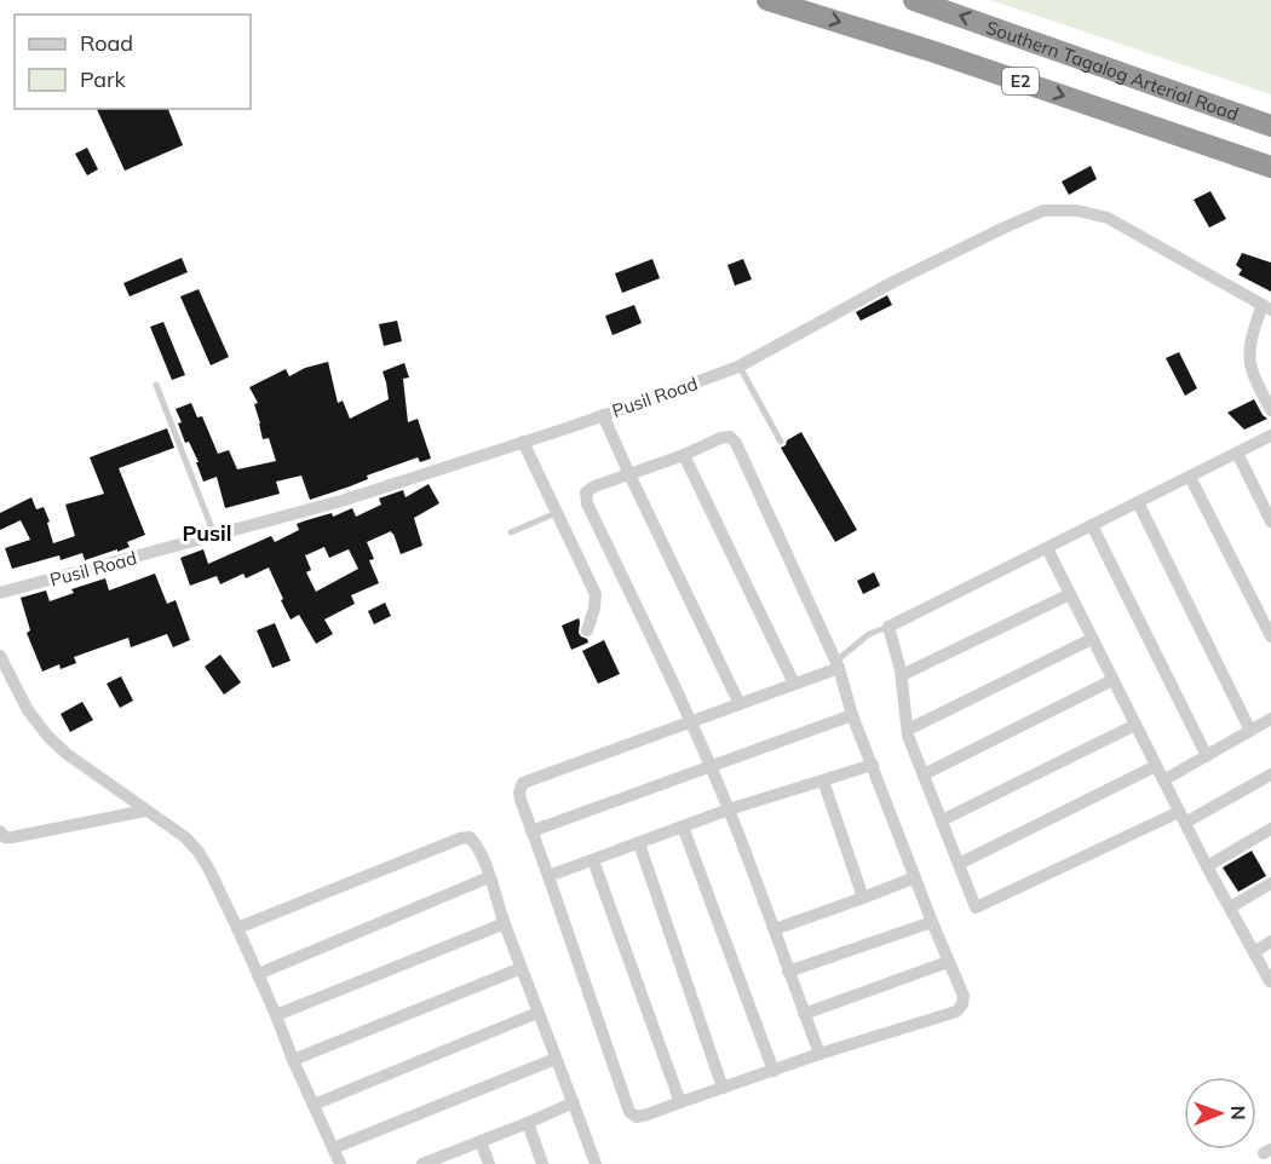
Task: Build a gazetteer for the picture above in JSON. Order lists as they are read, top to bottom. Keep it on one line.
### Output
{"streets":{"highway":["Southern Tagalog Arterial Road","E2"],"street":["Pusil Road"]},"districts":["Pusil"],"legend":["Road","Park"],"north":"right"}
